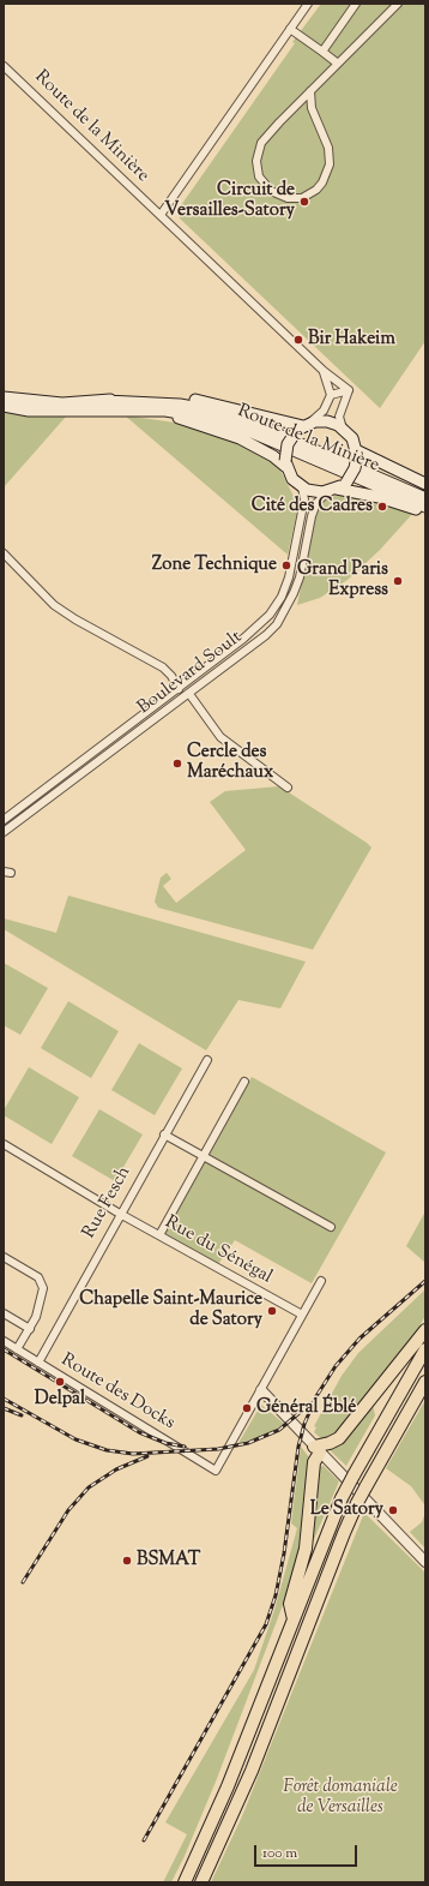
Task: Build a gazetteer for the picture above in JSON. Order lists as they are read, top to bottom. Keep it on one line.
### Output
{"streets":{"main road":["Route de la Minière"],"street":["Boulevard Soult","Rue Fesch","Rue du Sénégal","Route des Docks"]},"crossings":[["Rue Fesch","Rue du Sénégal"],["Rue Fesch","Route des Docks"]],"parks":["Forêt domaniale de Versailles"],"places":["Circuit de Versailles-Satory","Bir Hakeim","Cité des Cadres","Zone Technique","Grand Paris Express","Cercle des Maréchaux","Chapelle Saint-Maurice de Satory","Delpal","Général Éblé","Le Satory","BSMAT"],"scale_bar":"100 m"}
